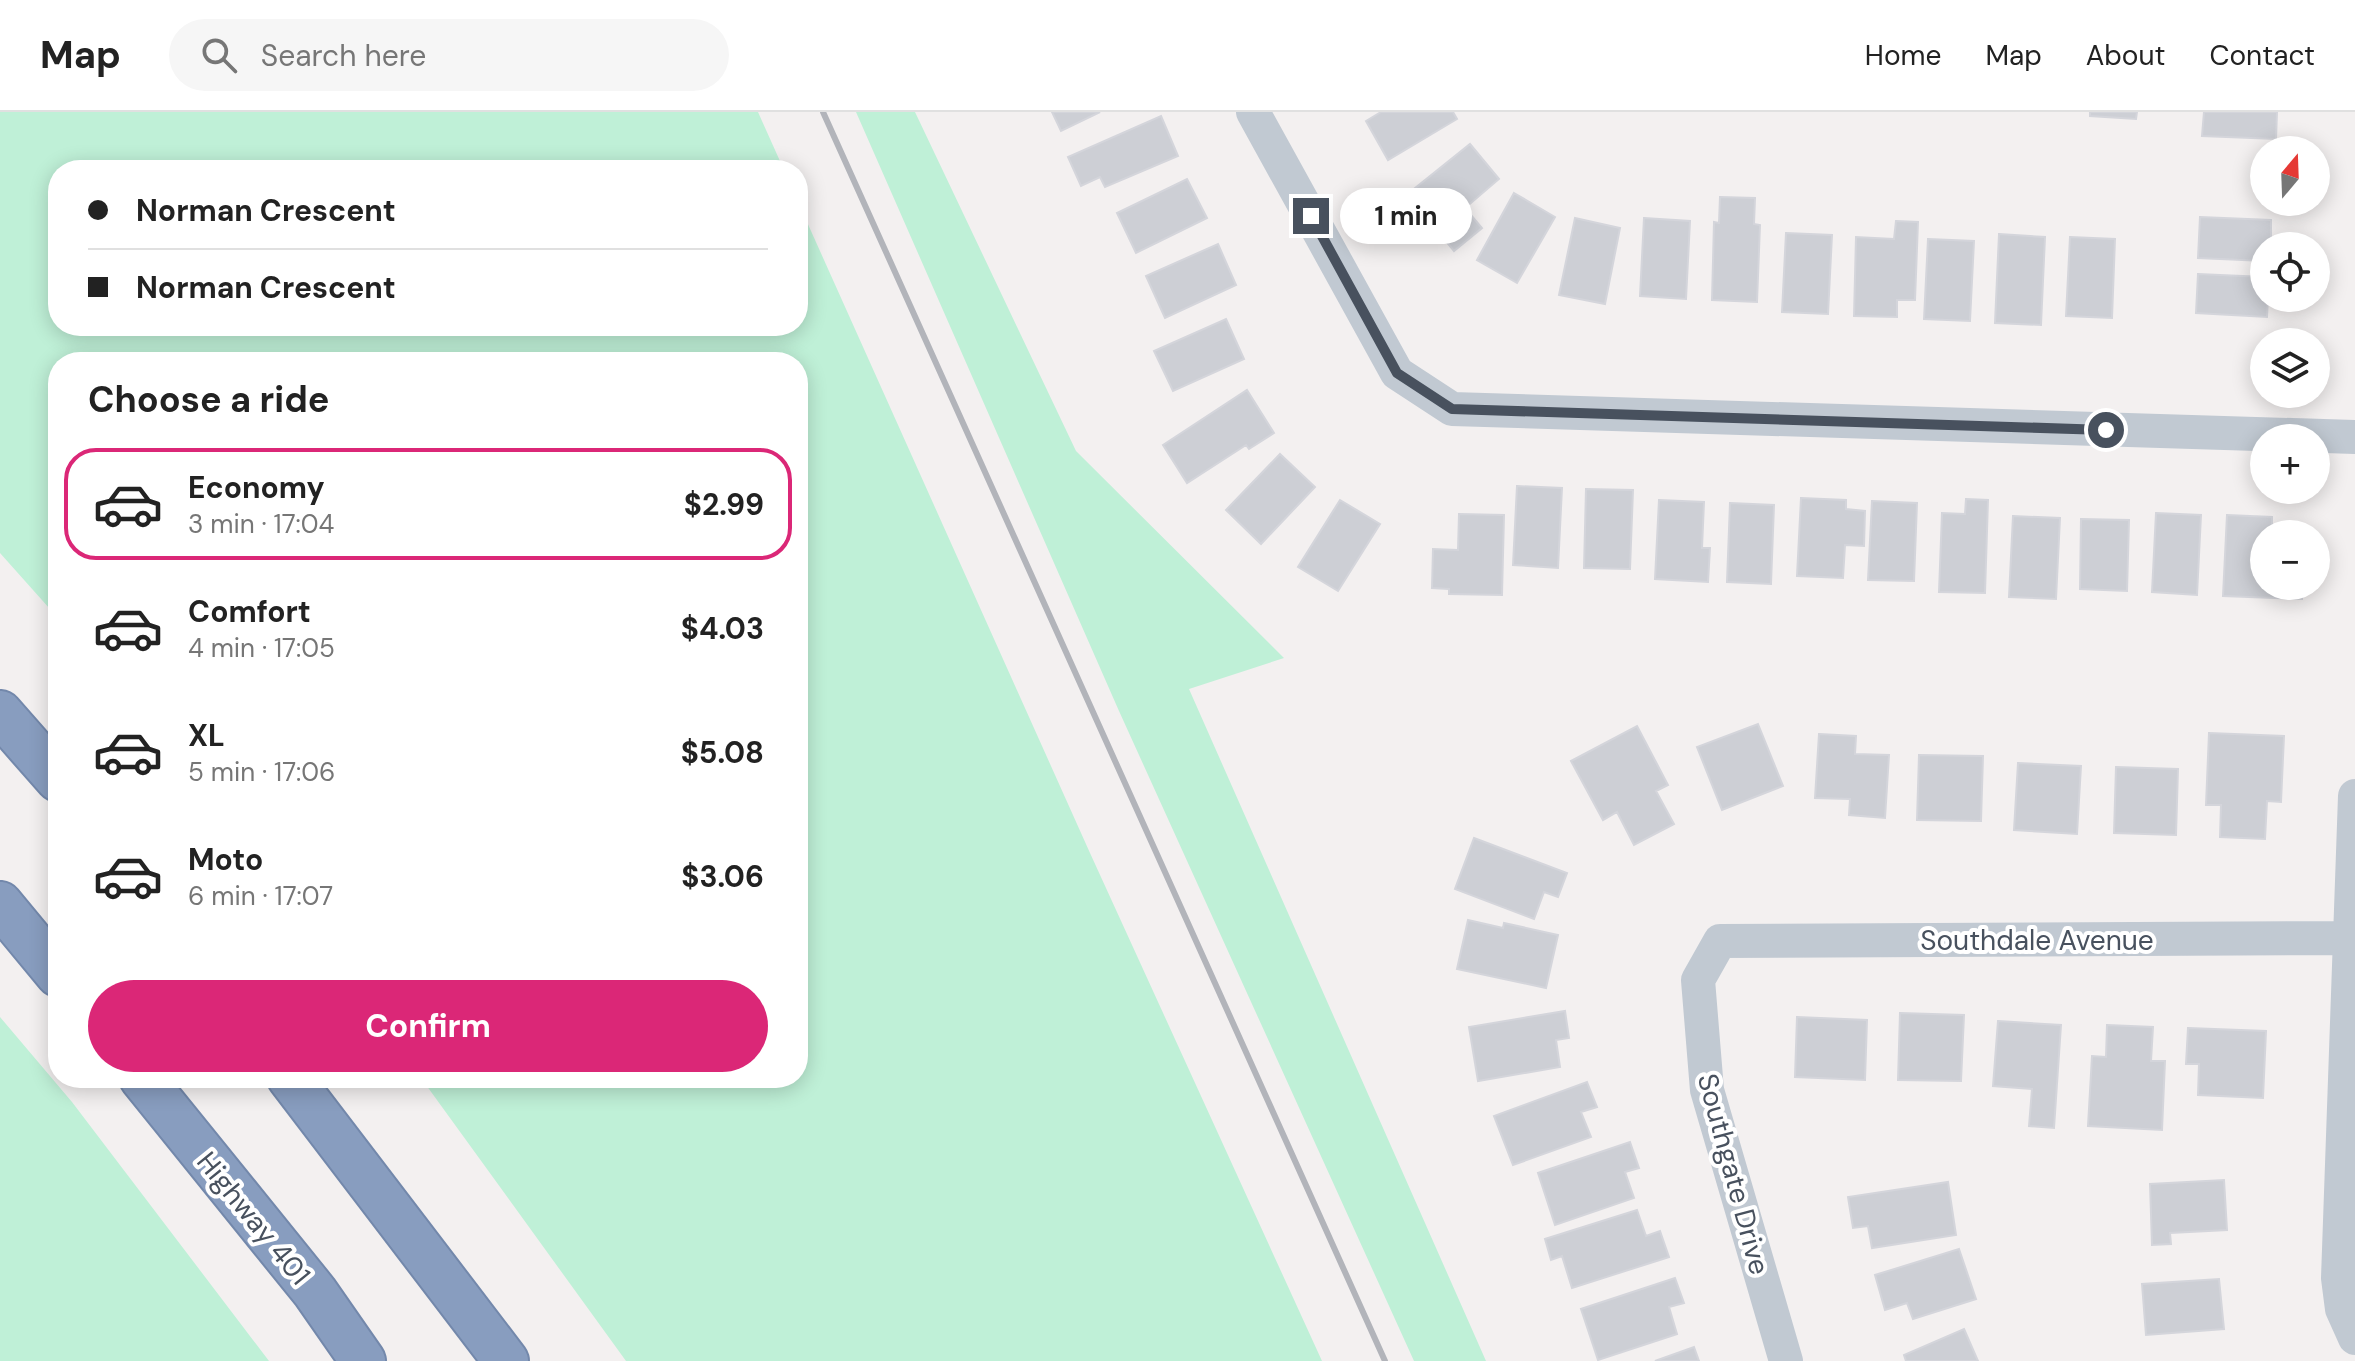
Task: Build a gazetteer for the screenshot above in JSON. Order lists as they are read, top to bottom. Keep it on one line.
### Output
{"streets":{"highway":["Highway 401"],"street":["Southdale Avenue","Southgate Drive"]},"crossings":[["Southdale Avenue","Southgate Drive"]],"north":"top","page":{"header":"Map","search":"Search here","nav":["Home","Map","About","Contact"],"map_buttons":["+","−"],"banner":["Norman Crescent","Norman Crescent"],"bubble":"1 min","heading":"Choose a ride","list":[{"name":"Economy","note":"3 min · 17:04","value":"$2.99"},{"name":"Comfort","note":"4 min · 17:05","value":"$4.03"},{"name":"XL","note":"5 min · 17:06","value":"$5.08"},{"name":"Moto","note":"6 min · 17:07","value":"$3.06"}],"buttons":"Confirm"}}
